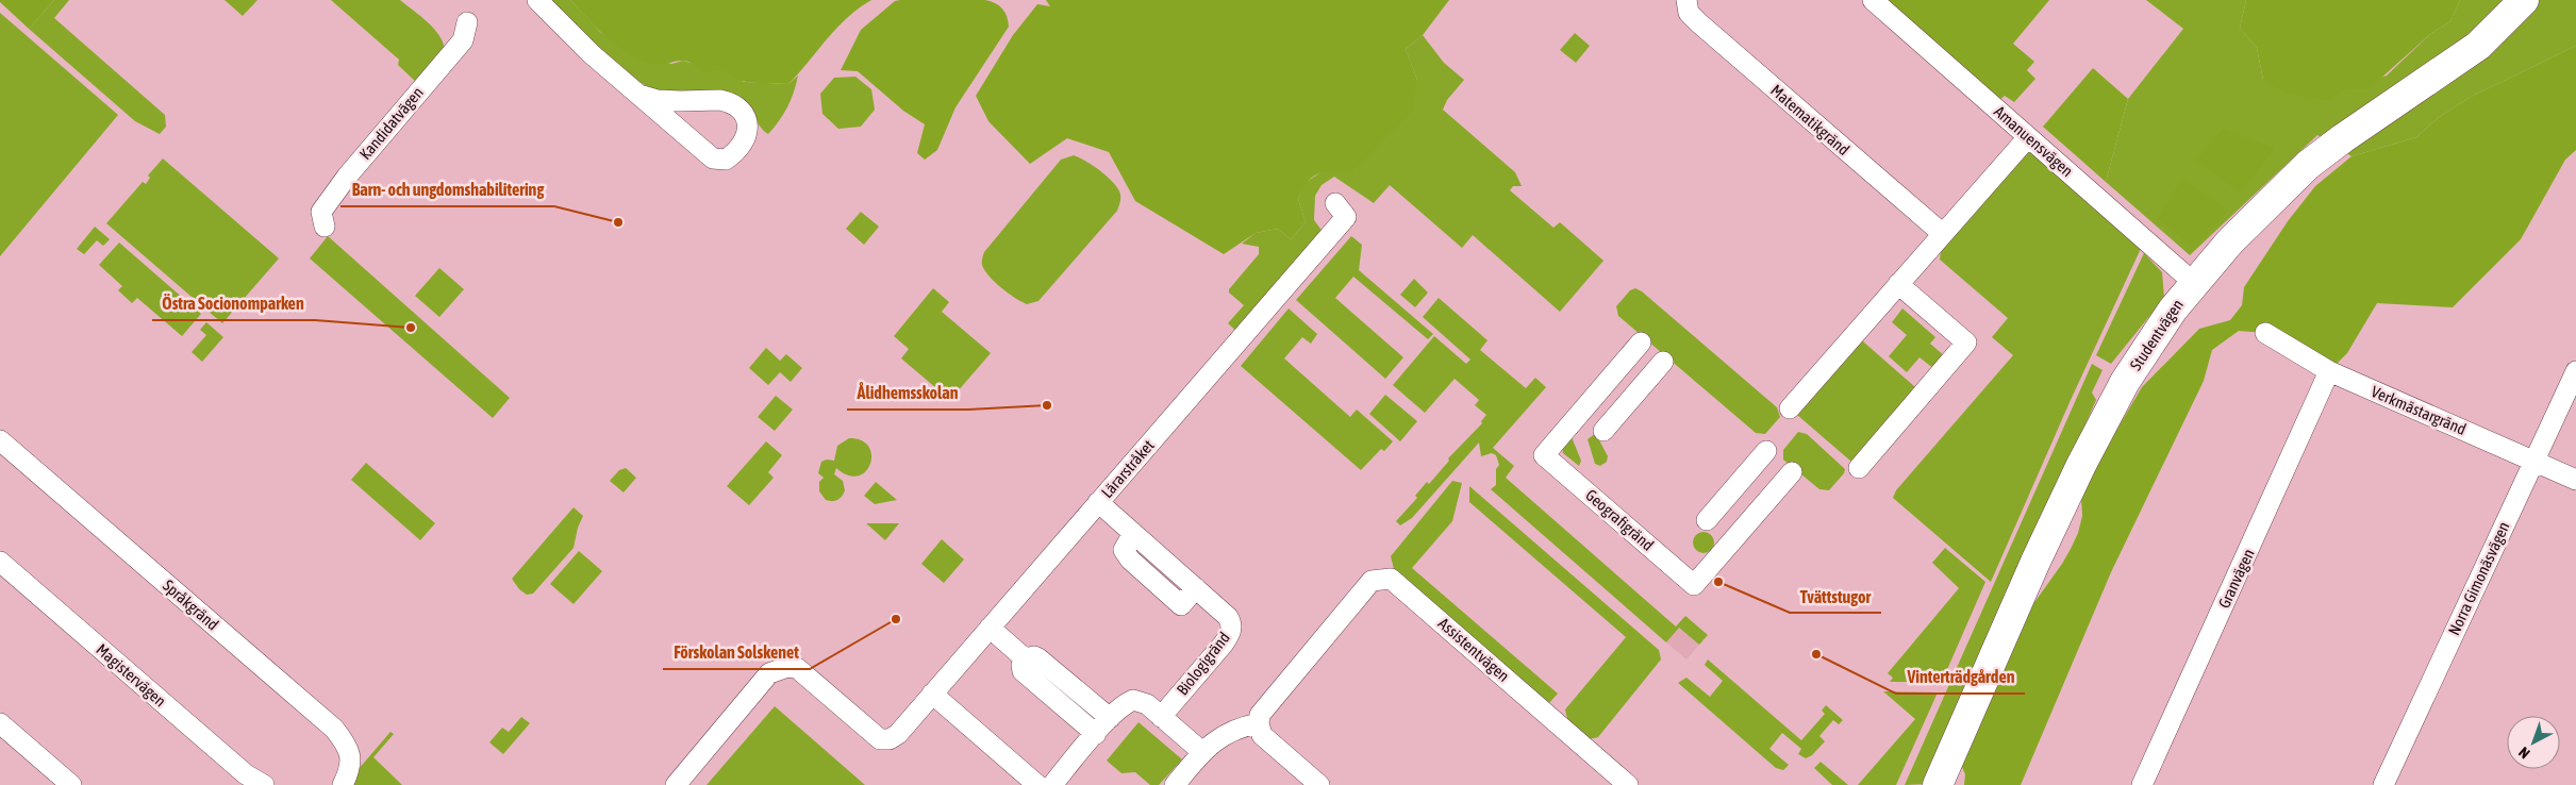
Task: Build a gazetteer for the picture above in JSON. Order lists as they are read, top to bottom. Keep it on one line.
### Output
{"streets":{"street":["Matematikgränd","Kandidatvägen","Amanuensvägen","Studentvägen","Verkmästargränd","Lärarstråket","Geografigränd","Granvägen","Norra Gimonäsvägen","Språkgränd","Assistentvägen","Biologigränd","Magistervägen"]},"crossings":[["Amanuensvägen","Studentvägen"],["Verkmästargränd","Granvägen"],["Verkmästargränd","Norra Gimonäsvägen"],["Lärarstråket","Biologigränd"]],"places":["Barn- och ungdomshabilitering","Östra Socionomparken","Ålidhemsskolan","Tvättstugor","Förskolan Solskenet","Vinterträdgården"],"north":"bottom left"}
